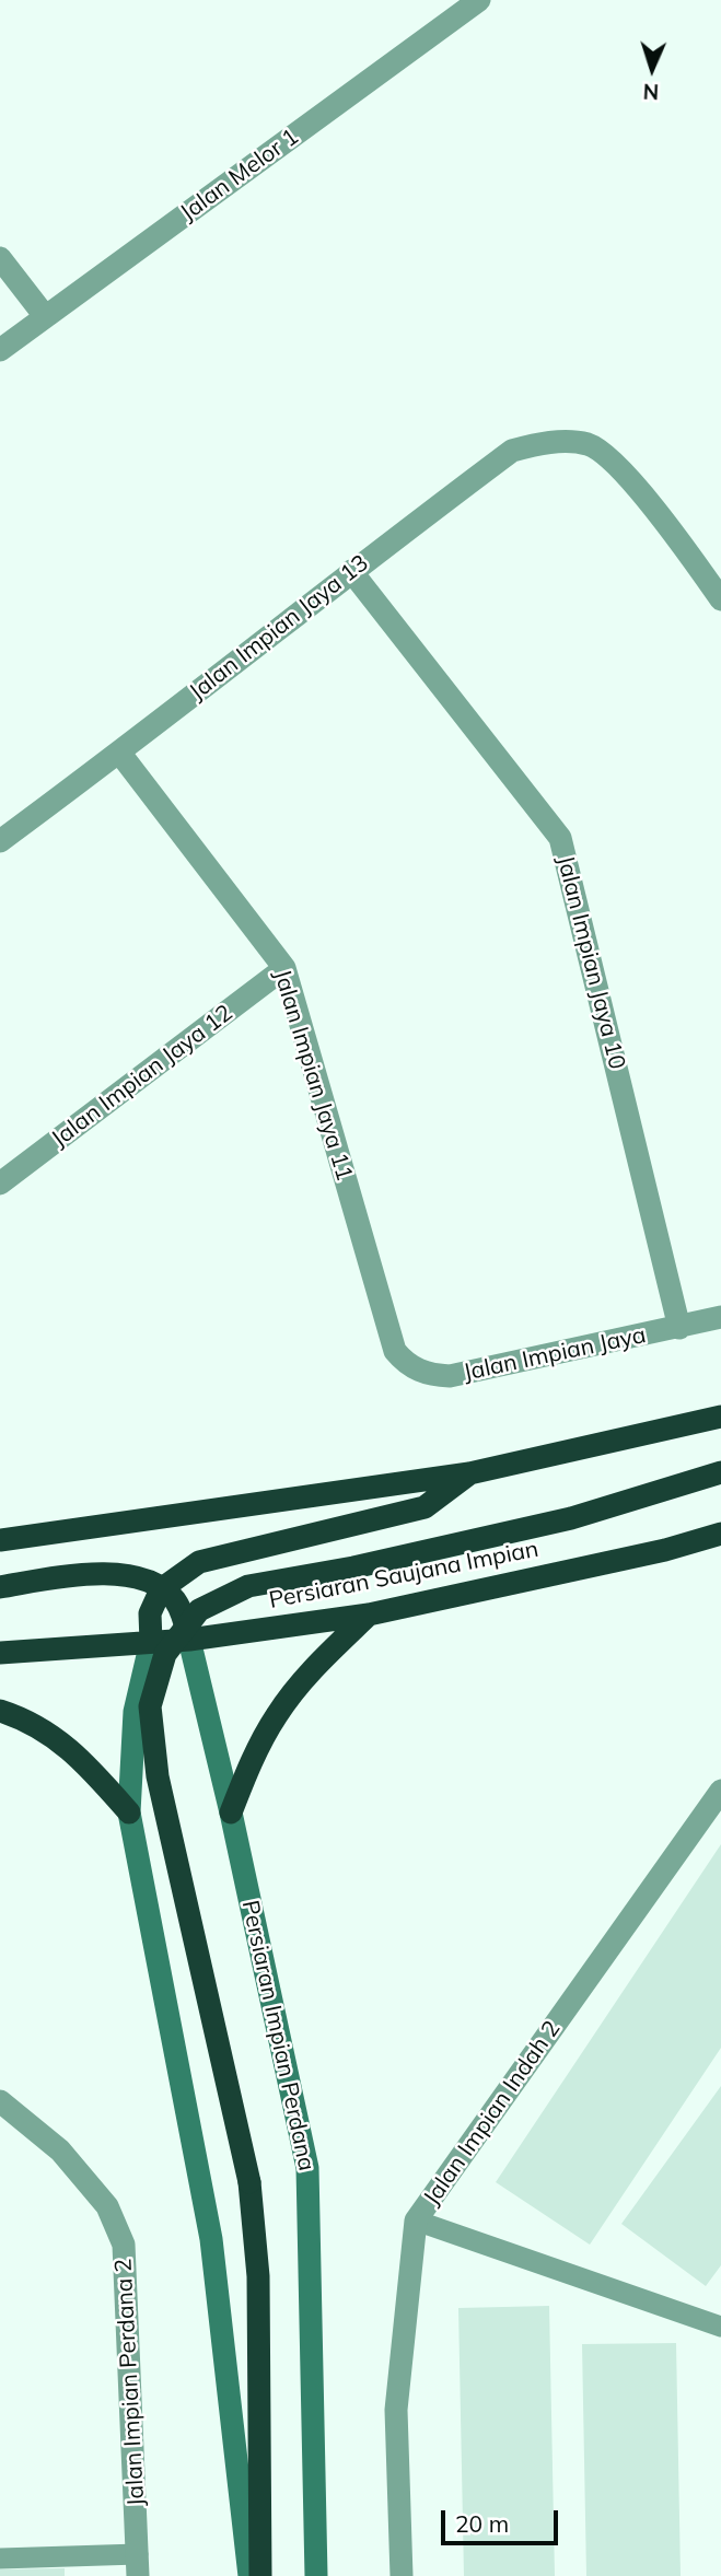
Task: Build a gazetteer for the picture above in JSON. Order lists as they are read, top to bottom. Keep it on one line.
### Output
{"streets":{"highway":["Persiaran Saujana Impian"],"street":["Jalan Melor 1","Jalan Impian Jaya 13","Jalan Impian Jaya 10","Jalan Impian Jaya 11","Jalan Impian Jaya 12","Jalan Impian Jaya","Persiaran Impian Perdana","Jalan Impian Indah 2","Jalan Impian Perdana 2"]},"crossings":[["Jalan Impian Jaya 13","Jalan Impian Jaya 10"],["Jalan Impian Jaya 13","Jalan Impian Jaya 11"],["Jalan Impian Jaya 10","Jalan Impian Jaya"],["Jalan Impian Jaya 11","Jalan Impian Jaya 12"],["Jalan Impian Jaya 11","Jalan Impian Jaya"],["Persiaran Saujana Impian","Persiaran Impian Perdana"]],"scale_bar":"20 m","north":"bottom"}
